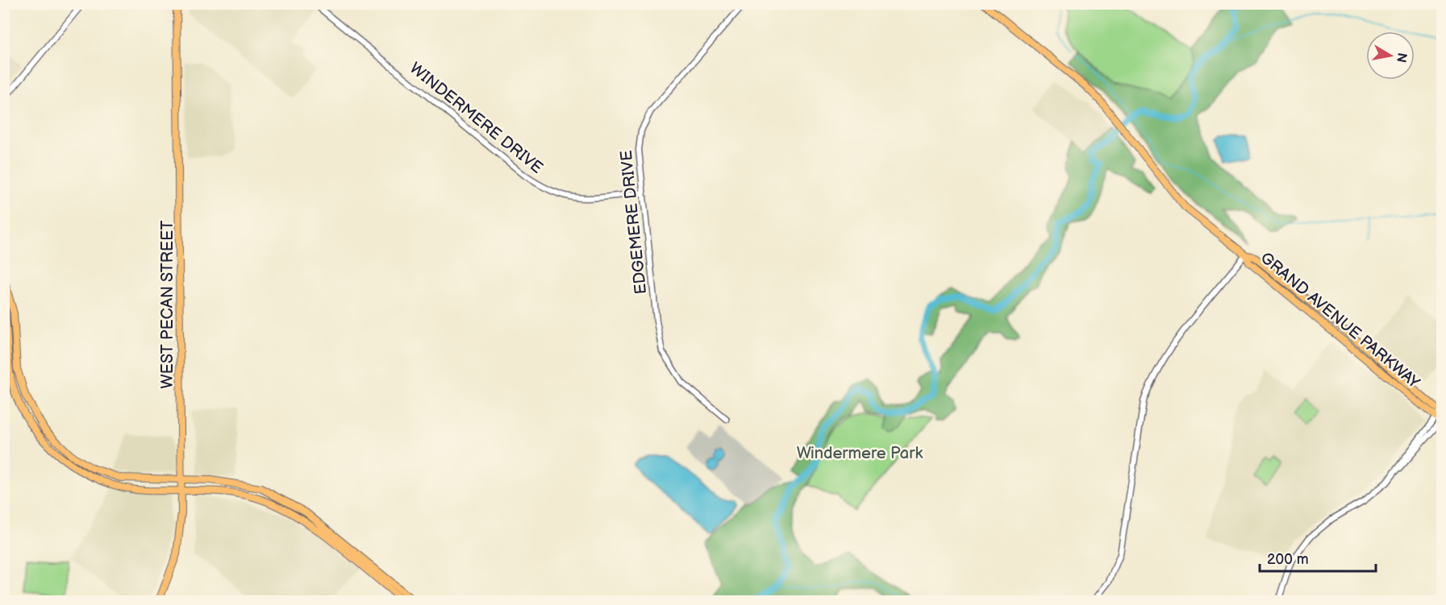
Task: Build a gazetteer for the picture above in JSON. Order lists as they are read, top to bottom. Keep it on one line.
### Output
{"streets":{"main road":["WEST PECAN STREET","GRAND AVENUE PARKWAY"],"street":["WINDERMERE DRIVE","EDGEMERE DRIVE"]},"crossings":[["WINDERMERE DRIVE","EDGEMERE DRIVE"]],"parks":["Windermere Park"],"scale_bar":"200 m","north":"right"}
